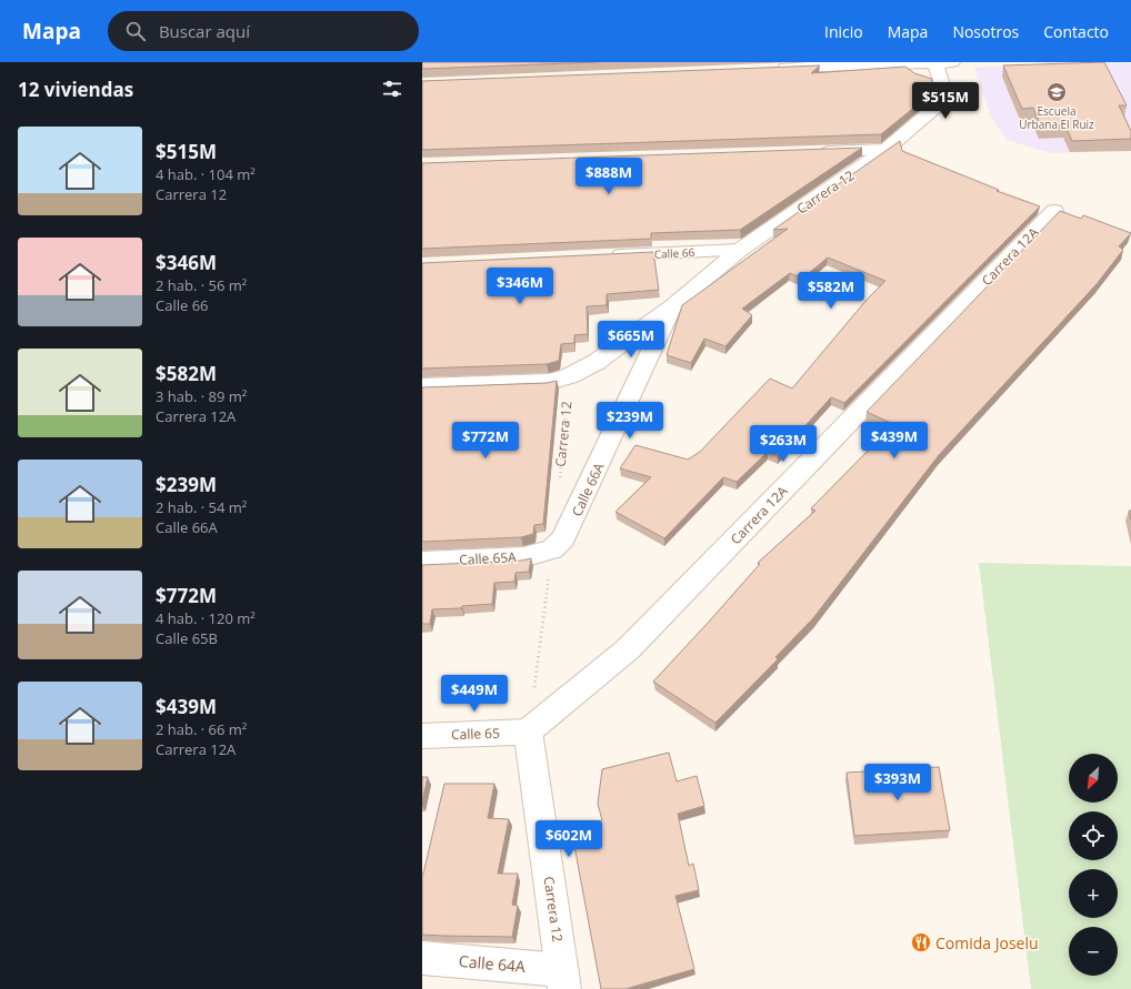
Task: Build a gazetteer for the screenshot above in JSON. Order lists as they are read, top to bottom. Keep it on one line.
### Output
{"streets":{"street":["Carrera 12","Calle 66","Carrera 12A","Calle 66A","Calle 65A","Calle 65","Calle 64A"]},"crossings":[["Carrera 12","Calle 66"],["Carrera 12","Carrera 12A"],["Carrera 12","Calle 66A"],["Carrera 12","Calle 65"],["Carrera 12","Calle 64A"],["Carrera 12A","Calle 65"],["Calle 66A","Calle 65A"]],"places":{"school or university":["Escuela Urbana El Ruiz"],"restaurant":["Comida Joselu"]},"north":"bottom left","page":{"header":"Mapa","search":"Buscar aquí","nav":["Inicio","Mapa","Nosotros","Contacto"],"heading":"12 viviendas","price":["$515M","$888M","$346M","$582M","$665M","$239M","$772M","$439M","$263M","$449M","$393M","$602M"],"list":[{"name":"$515M","note":"4 hab. · 104 m² · Carrera 12"},{"name":"$346M","note":"2 hab. · 56 m² · Calle 66"},{"name":"$582M","note":"3 hab. · 89 m² · Carrera 12A"},{"name":"$239M","note":"2 hab. · 54 m² · Calle 66A"},{"name":"$772M","note":"4 hab. · 120 m² · Calle 65B"},{"name":"$439M","note":"2 hab. · 66 m² · Carrera 12A"}],"map_buttons":["+","−"]}}
